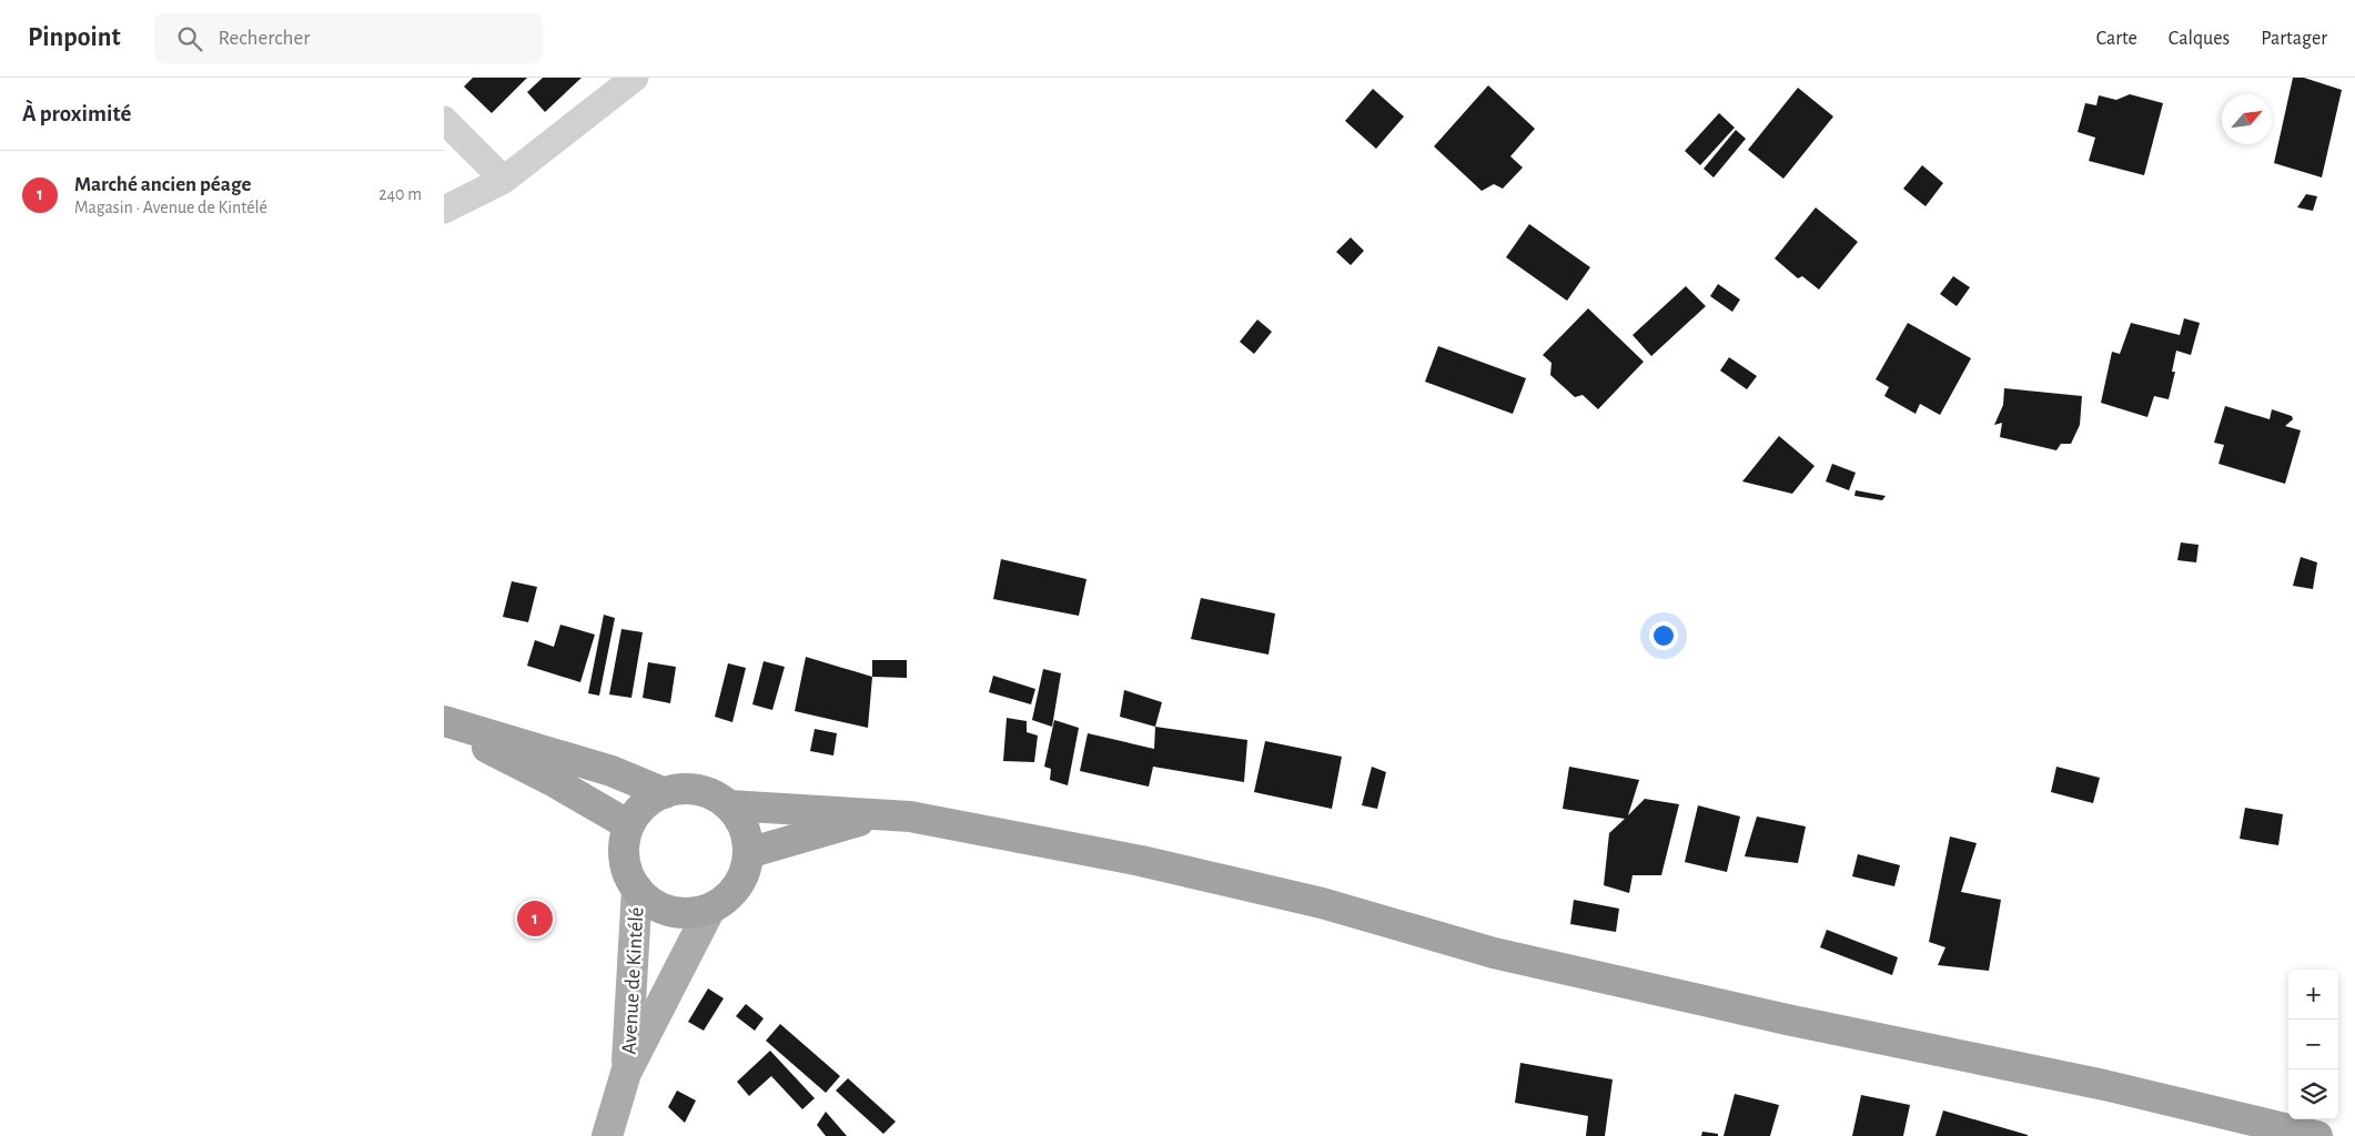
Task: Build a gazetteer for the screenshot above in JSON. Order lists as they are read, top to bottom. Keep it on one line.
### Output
{"streets":{"main road":["Avenue de Kintélé"]},"north":"top right","page":{"header":"Pinpoint","search":"Rechercher","nav":["Carte","Calques","Partager"],"heading":"À proximité","list":[{"mark":"1","name":"Marché ancien péage","note":"Magasin · Avenue de Kintélé","value":"240 m"}],"pins":"1","map_buttons":["+","−"]}}
